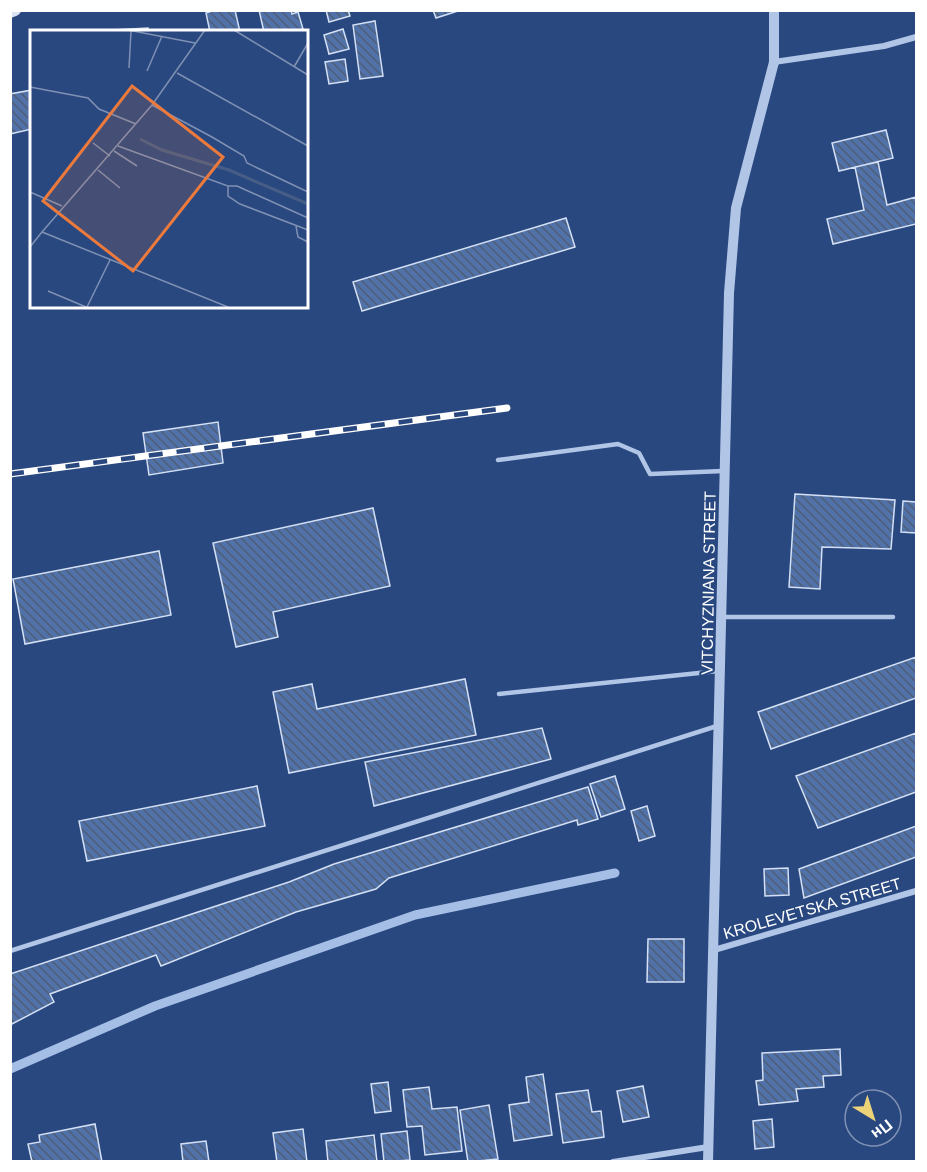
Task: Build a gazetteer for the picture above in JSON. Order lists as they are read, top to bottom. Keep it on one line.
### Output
{"streets":{"street":["VITCHYZNIANA STREET","KROLEVETSKA STREET"]},"crossings":[["VITCHYZNIANA STREET","KROLEVETSKA STREET"]],"north":"bottom right"}
